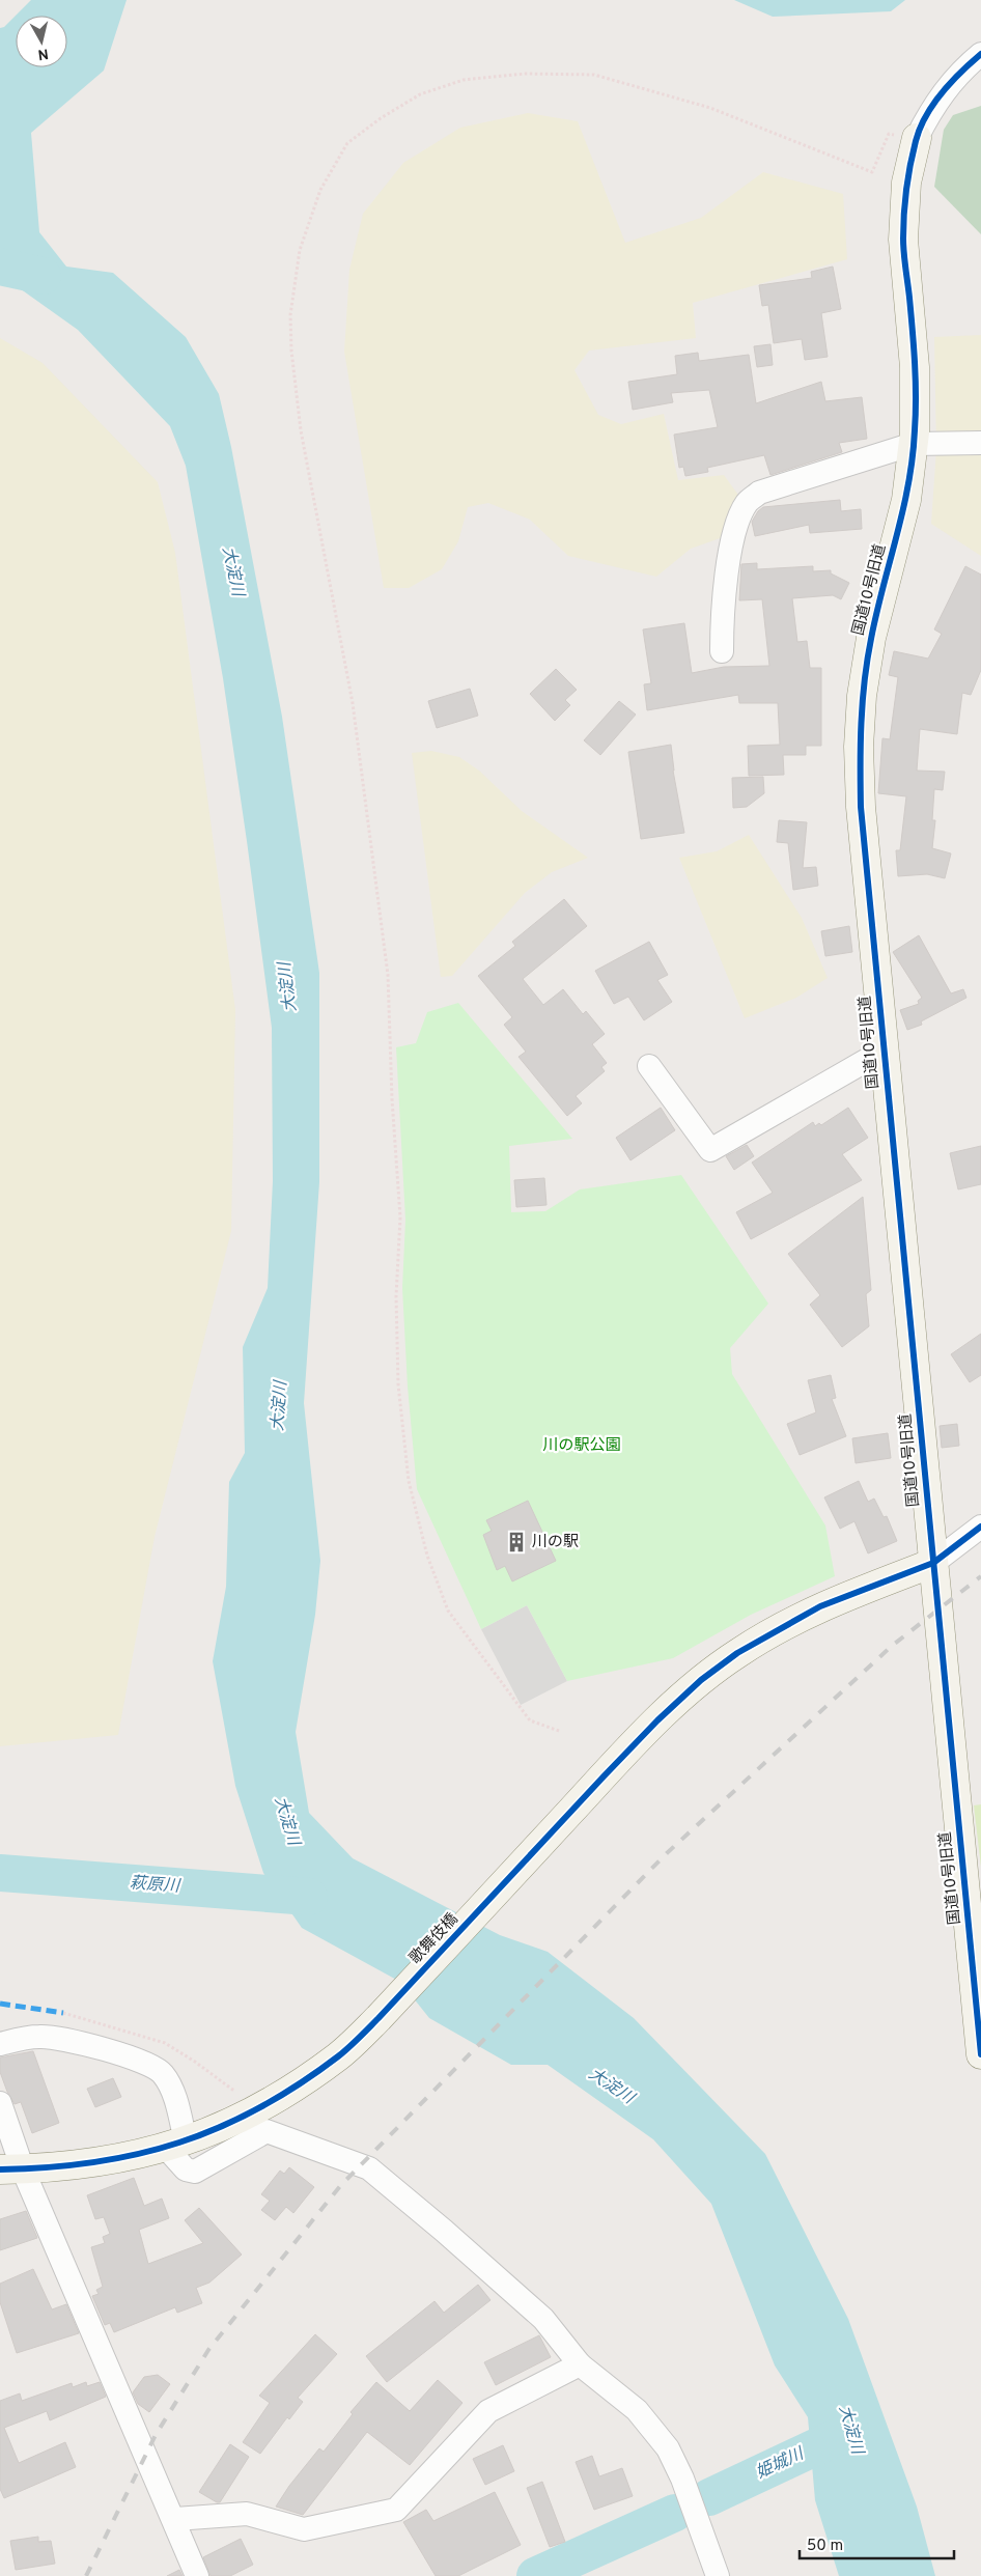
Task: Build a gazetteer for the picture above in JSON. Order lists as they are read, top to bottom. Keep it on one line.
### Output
{"streets":{"street":["国道10号旧道","歌舞伎橋"]},"crossings":[["国道10号旧道","歌舞伎橋"]],"water":["大淀川","萩原川","姫城川"],"parks":["川の駅公園"],"places":{"building":["川の駅"]},"scale_bar":"50 m","north":"bottom"}
